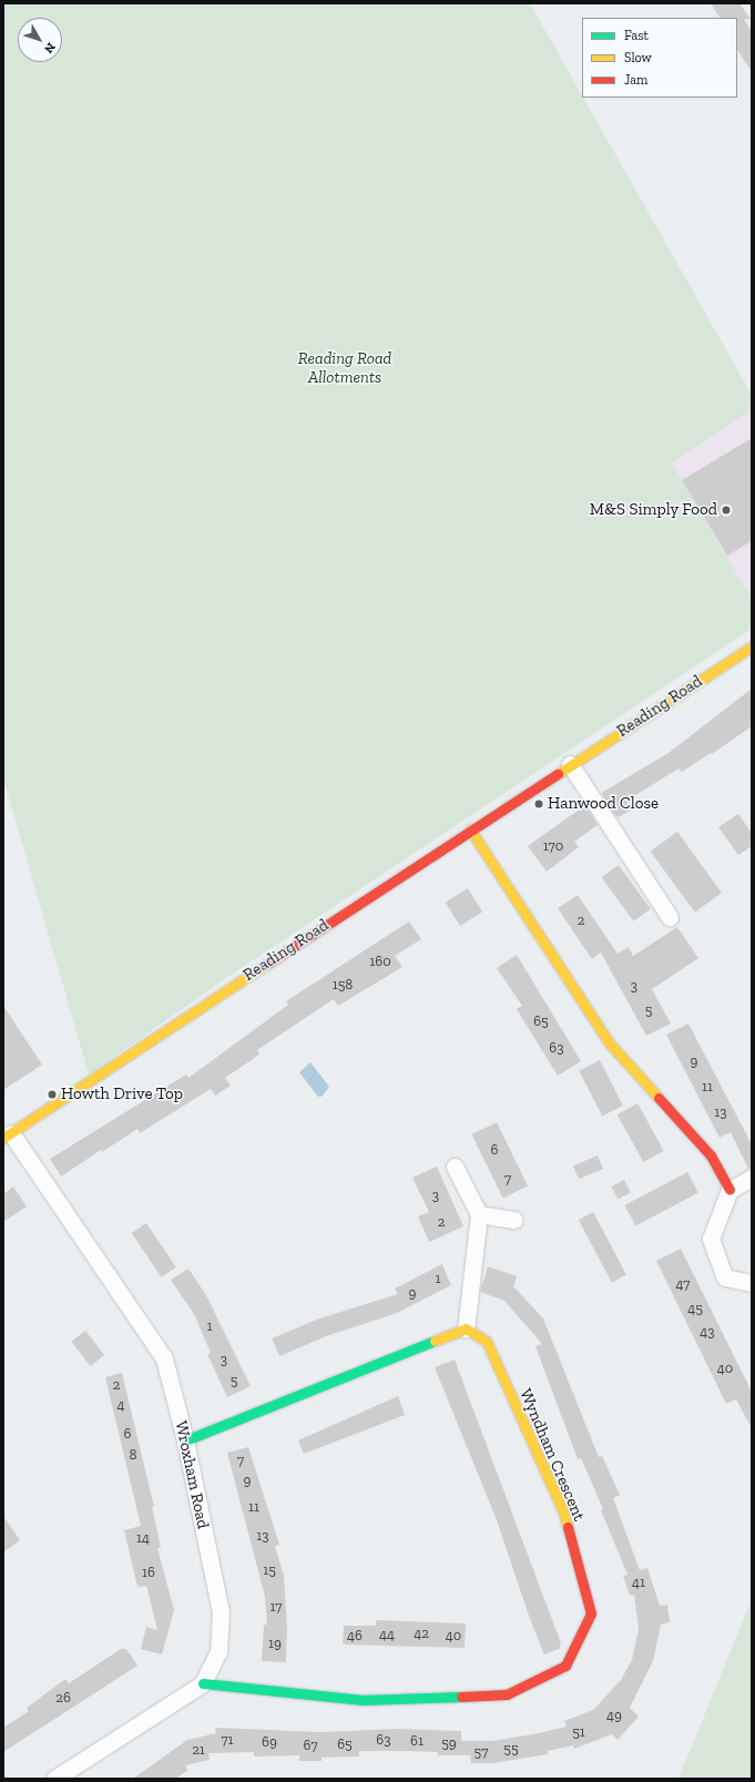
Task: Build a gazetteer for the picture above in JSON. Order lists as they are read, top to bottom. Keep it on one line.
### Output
{"streets":{"street":["Reading Road","Wyndham Crescent","Wroxham Road"]},"crossings":[["Reading Road","Wroxham Road"],["Wyndham Crescent","Wroxham Road"]],"parks":["Reading Road Allotments"],"places":["M&S Simply Food","Hanwood Close","Howth Drive Top"],"house_numbers":["170","2","160","158","3","5","65","63","9","11","13","6","7","3","2","1","47","9","45","1","43","3","40","5","2","4","6","8","7","9","11","13","14","15","16","41","17","42","44","46","40","19","26","49","51","71","63","61","69","59","65","67","55","21","57"],"legend":["Fast","Slow","Jam"],"north":"bottom right"}
